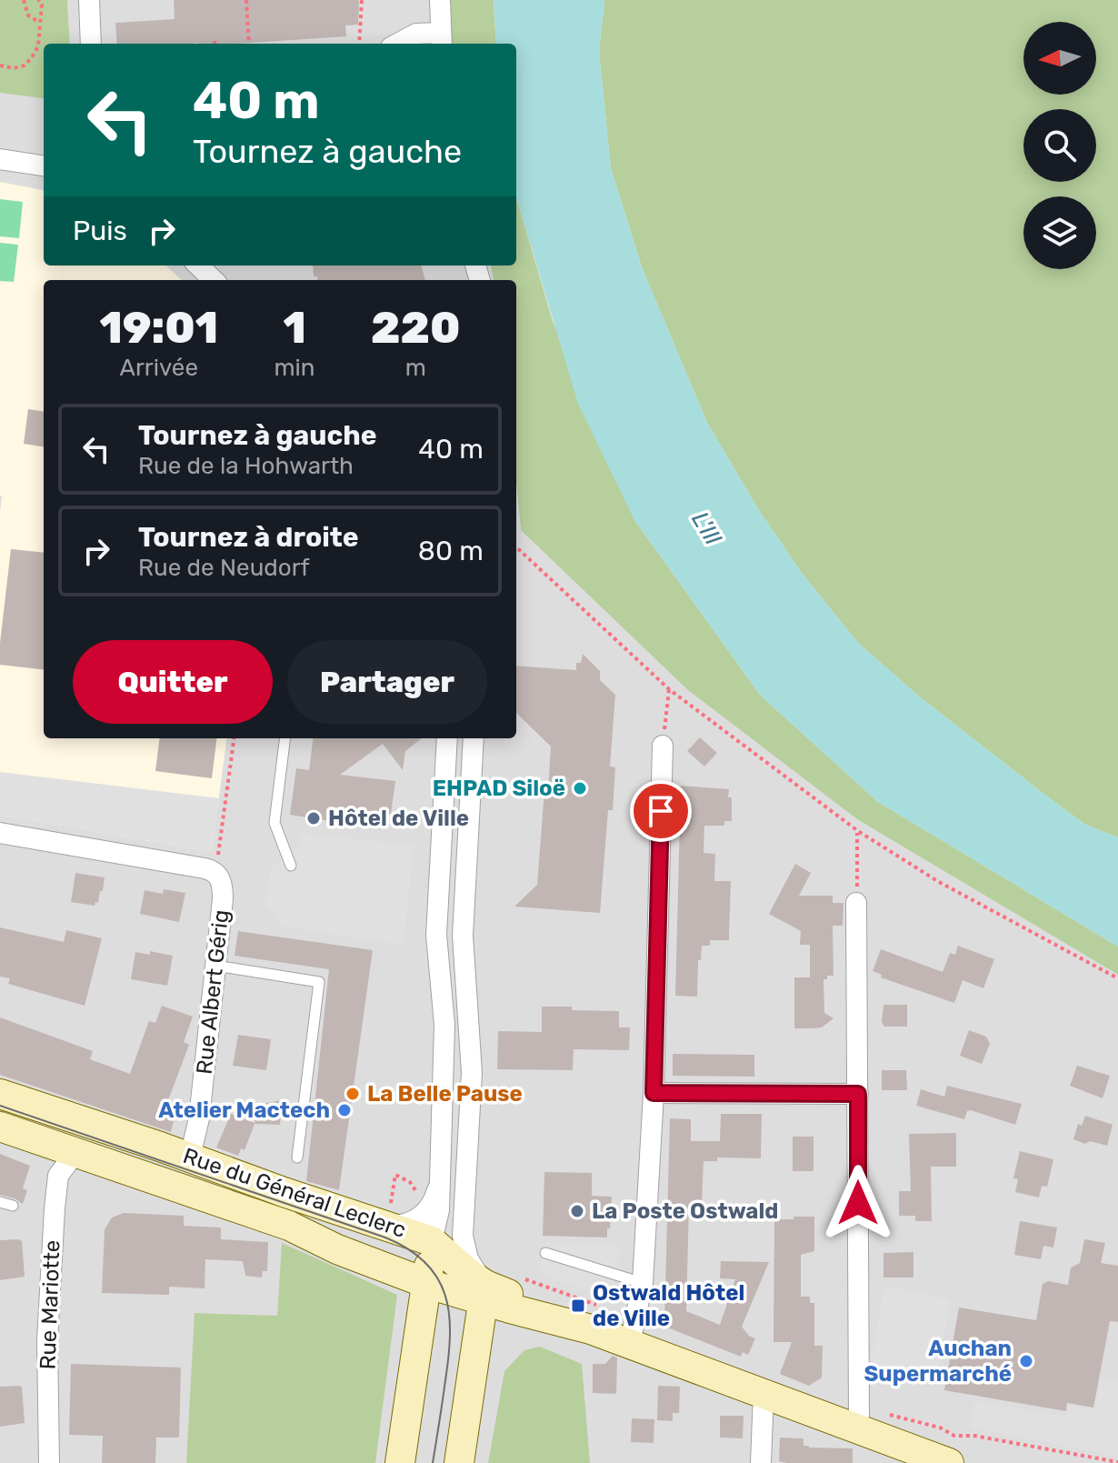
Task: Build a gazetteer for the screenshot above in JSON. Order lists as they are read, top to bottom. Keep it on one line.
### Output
{"streets":{"main road":["Rue du Général Leclerc"],"street":["Rue Albert Gérig","Rue Mariotte"]},"crossings":[["Rue Albert Gérig","Rue du Général Leclerc"],["Rue du Général Leclerc","Rue Mariotte"]],"water":["L'Ill"],"places":{"other":["EHPAD Siloë","Hôtel de Ville","La Belle Pause","Atelier Mactech","La Poste Ostwald","Auchan Supermarché"],"transit":["Ostwald Hôtel de Ville"]},"north":"left","page":{"turn":["40 m","Tournez à gauche"],"then":"Puis","eta":["19:01","Arrivée","1","min","220","m"],"list":[{"name":"Tournez à gauche","note":"Rue de la Hohwarth","value":"40 m"},{"name":"Tournez à droite","note":"Rue de Neudorf","value":"80 m"}],"buttons":["Quitter","Partager"]}}
